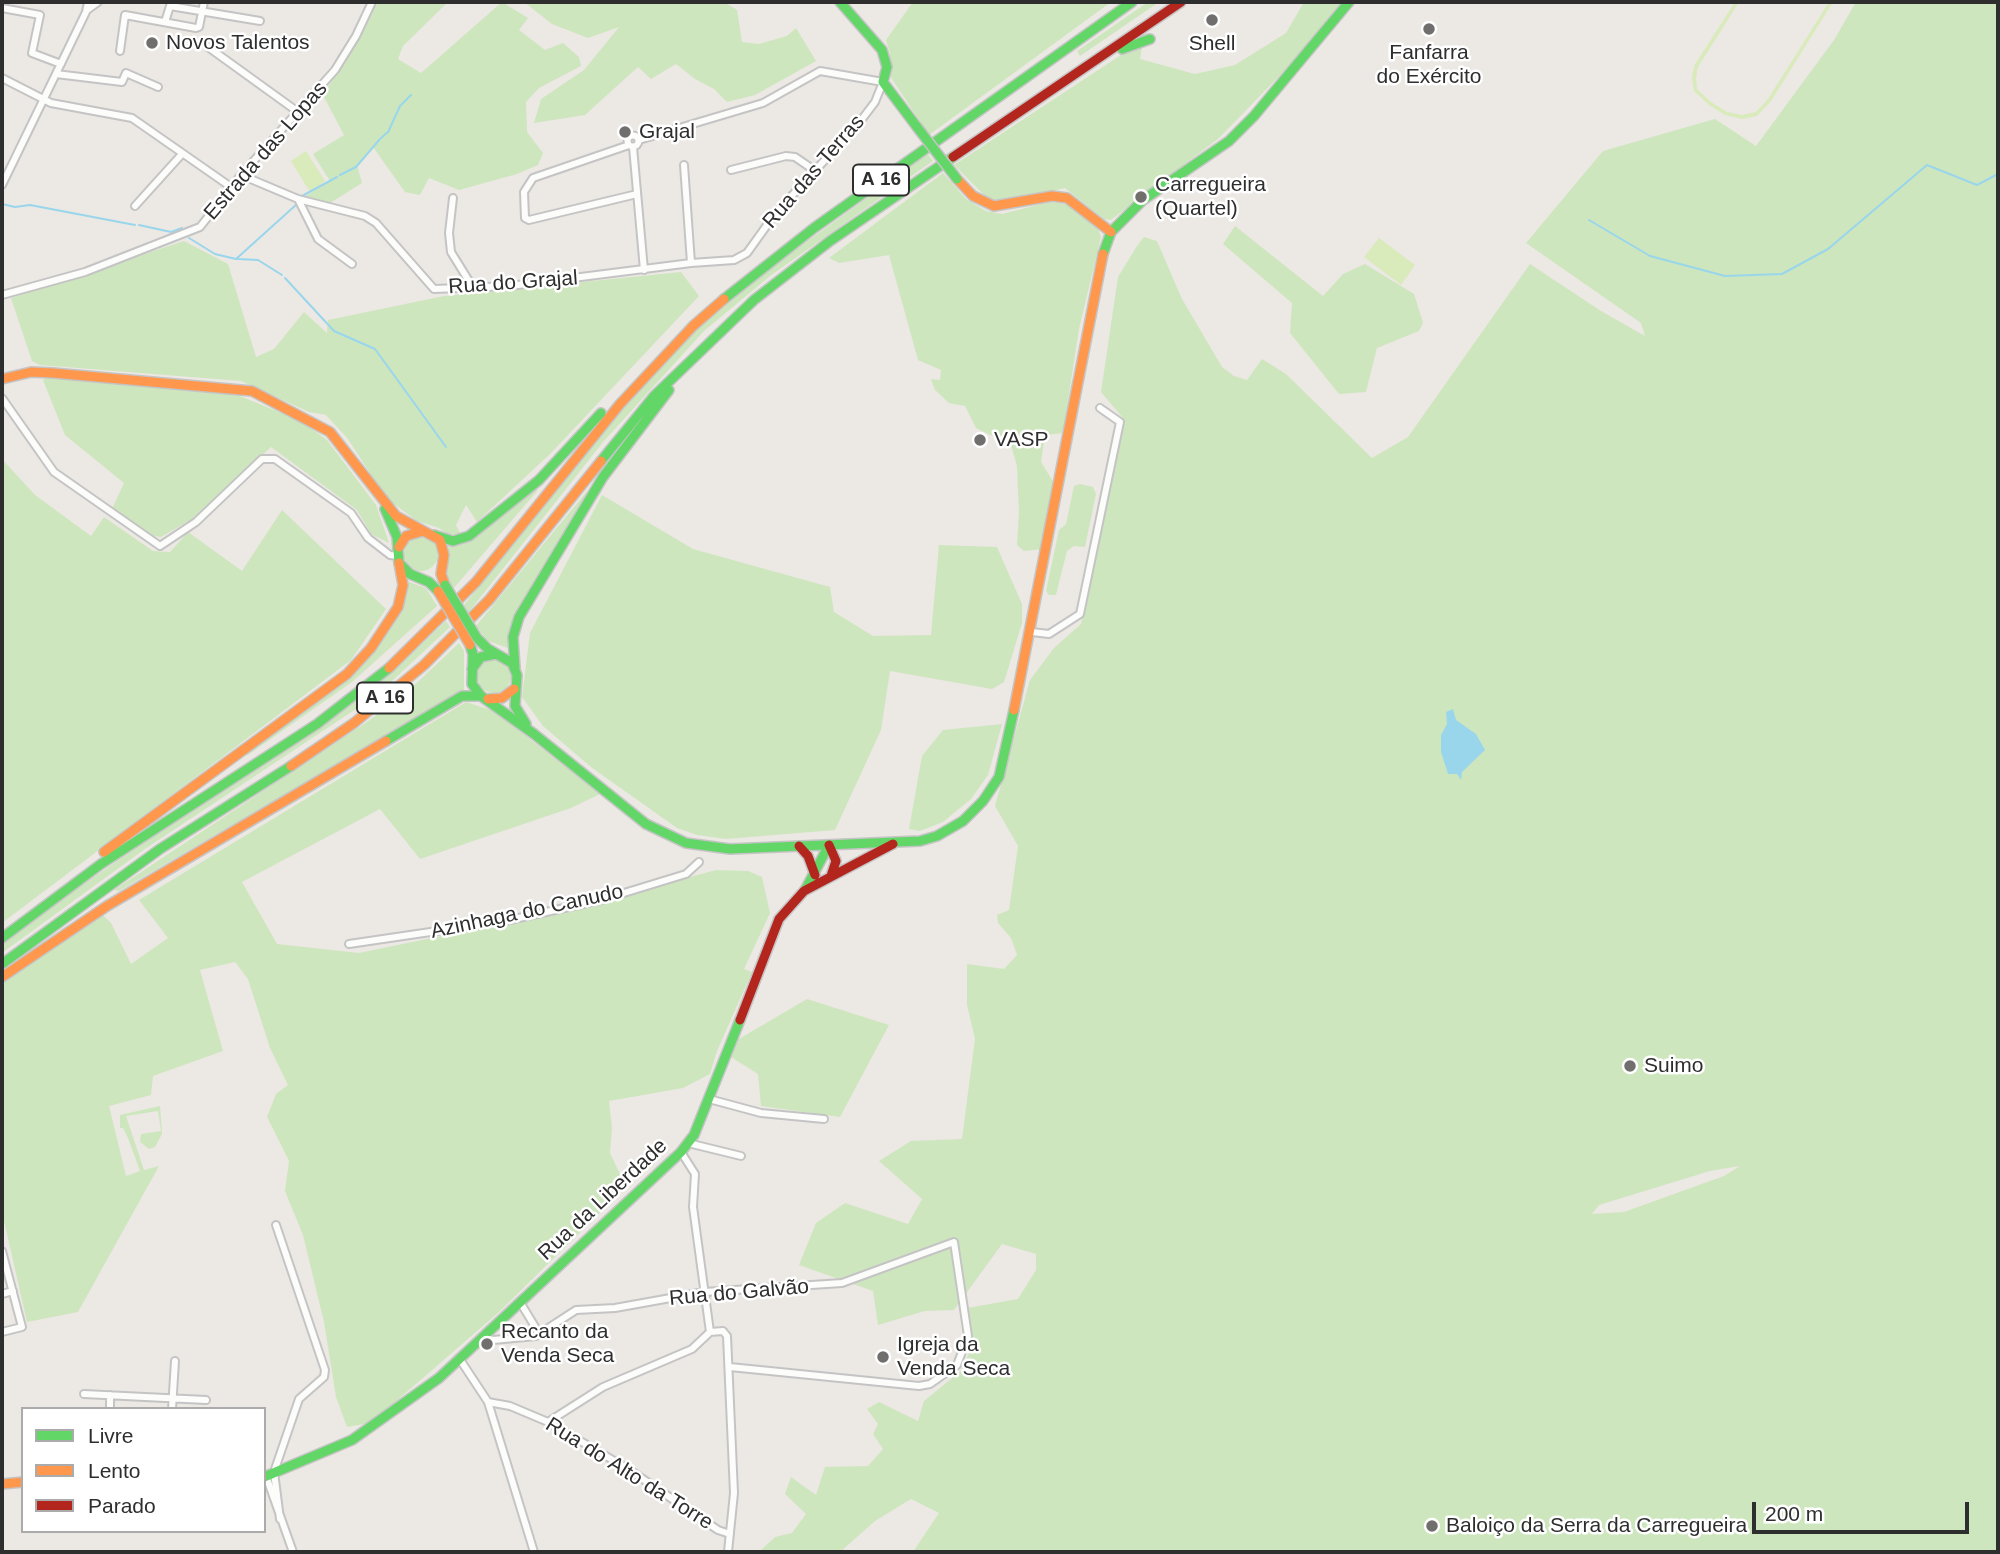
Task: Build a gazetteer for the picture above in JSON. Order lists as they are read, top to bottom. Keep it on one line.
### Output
{"streets":{"main road":["A 16","Rua da Liberdade"],"street":["Estrada das Lopas","Rua das Terras","Rua do Grajal","Azinhaga do Canudo","Rua do Galvão","Rua do Alto da Torre"]},"crossings":[["Estrada das Lopas","Rua do Grajal"],["Rua das Terras","Rua do Grajal"],["Rua da Liberdade","Rua do Galvão"]],"places":["Shell","Fanfarra do Exército","Novos Talentos","Grajal","Carregueira (Quartel)","VASP","Suimo","Recanto da Venda Seca","Igreja da Venda Seca","Baloiço da Serra da Carregueira"],"legend":["Livre","Lento","Parado"],"scale_bar":"200 m"}
